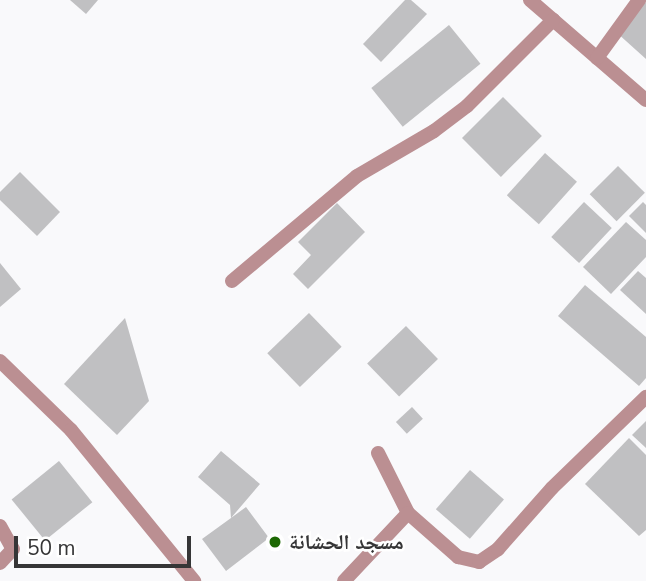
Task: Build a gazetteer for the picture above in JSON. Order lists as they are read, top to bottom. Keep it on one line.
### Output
{"places":["مسجد الحشانة"],"scale_bar":"50 m"}
